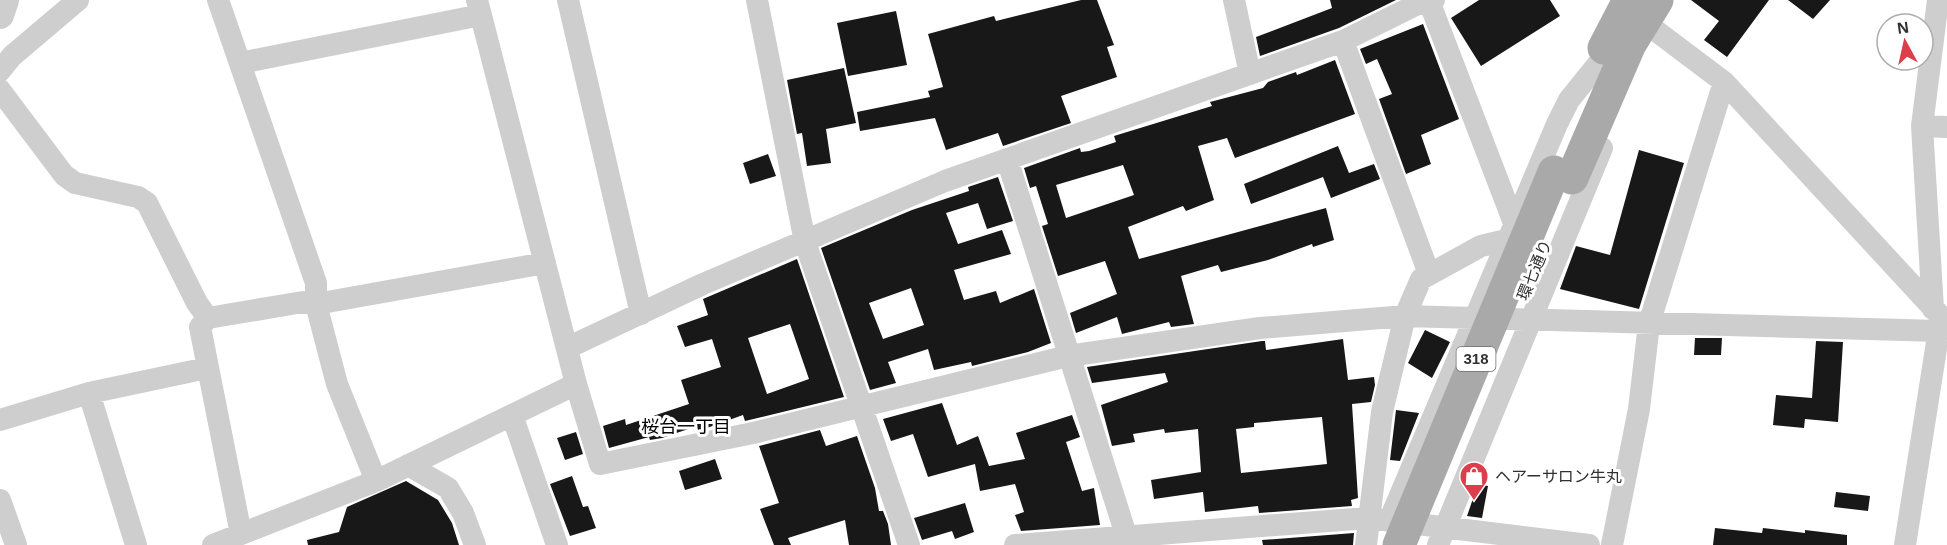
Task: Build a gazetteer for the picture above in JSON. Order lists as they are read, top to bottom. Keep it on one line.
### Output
{"streets":{"main road":["環七通り","318"]},"districts":["桜台一丁目"],"places":{"shop":["ヘアーサロン牛丸"]},"north":"top"}
